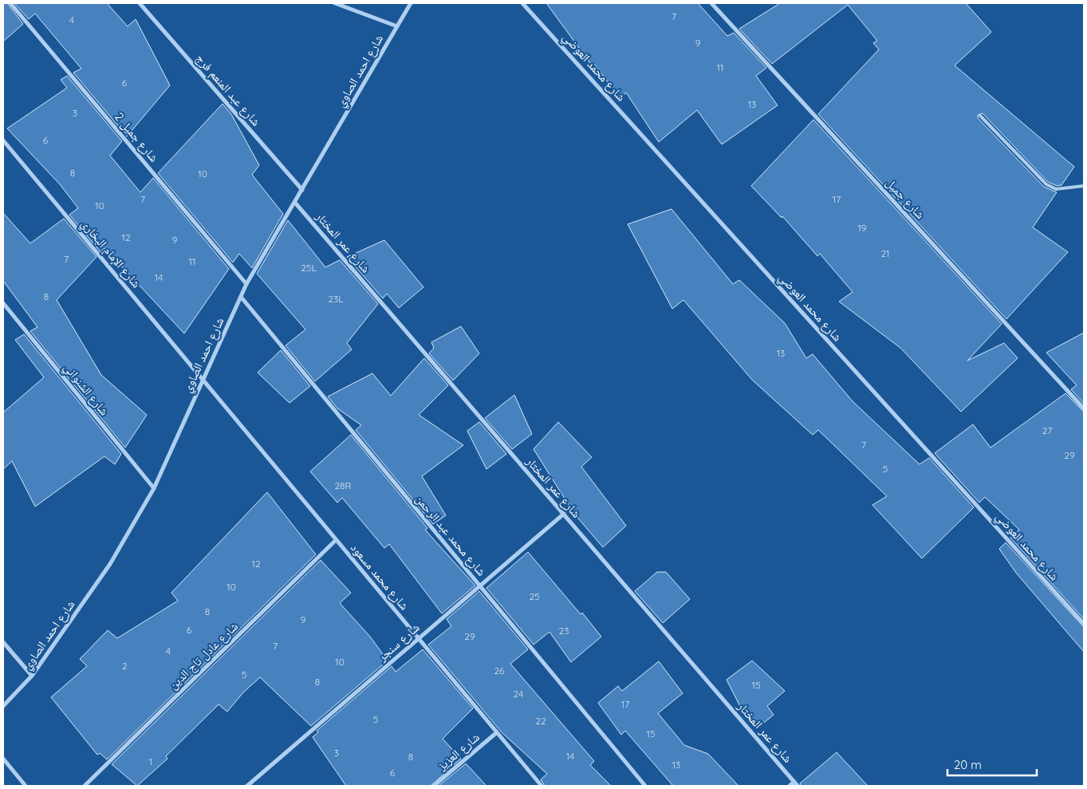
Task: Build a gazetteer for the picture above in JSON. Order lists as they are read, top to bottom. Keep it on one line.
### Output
{"streets":{"street":["شارع محمد العوضي","شارع احمد الصاوي","شارع عبد المنعم فرج","شارع جميل 2","شارع جميل","شارع عمر المختار","شارع الإمام البخاري","شارع الشنواني","شارع محمد عبد الرحمن","شارع محمد مسعود","شارع سنجر","شارع عادل تاج الدين","شارع العزيز"]},"crossings":[["شارع احمد الصاوي","شارع عبد المنعم فرج"],["شارع احمد الصاوي","شارع جميل 2"],["شارع احمد الصاوي","شارع عمر المختار"],["شارع احمد الصاوي","شارع الإمام البخاري"],["شارع احمد الصاوي","شارع الشنواني"],["شارع احمد الصاوي","شارع محمد عبد الرحمن"],["شارع احمد الصاوي","شارع محمد مسعود"],["شارع عمر المختار","شارع سنجر"],["شارع الإمام البخاري","شارع محمد مسعود"],["شارع محمد عبد الرحمن","شارع سنجر"],["شارع محمد مسعود","شارع سنجر"],["شارع محمد مسعود","شارع عادل تاج الدين"],["شارع محمد مسعود","شارع العزيز"]],"house_numbers":["7","4","9","11","6","13","3","6","8","10","7","17","10","19","12","9","21","7","11","25L","14","8","23L","13","27","7","29","5","28R","12","10","25","8","9","6","23","29","7","4","10","2","26","5","8","15","24","17","5","22","15","3","14","8","1","13","6"],"scale_bar":"20 m"}
